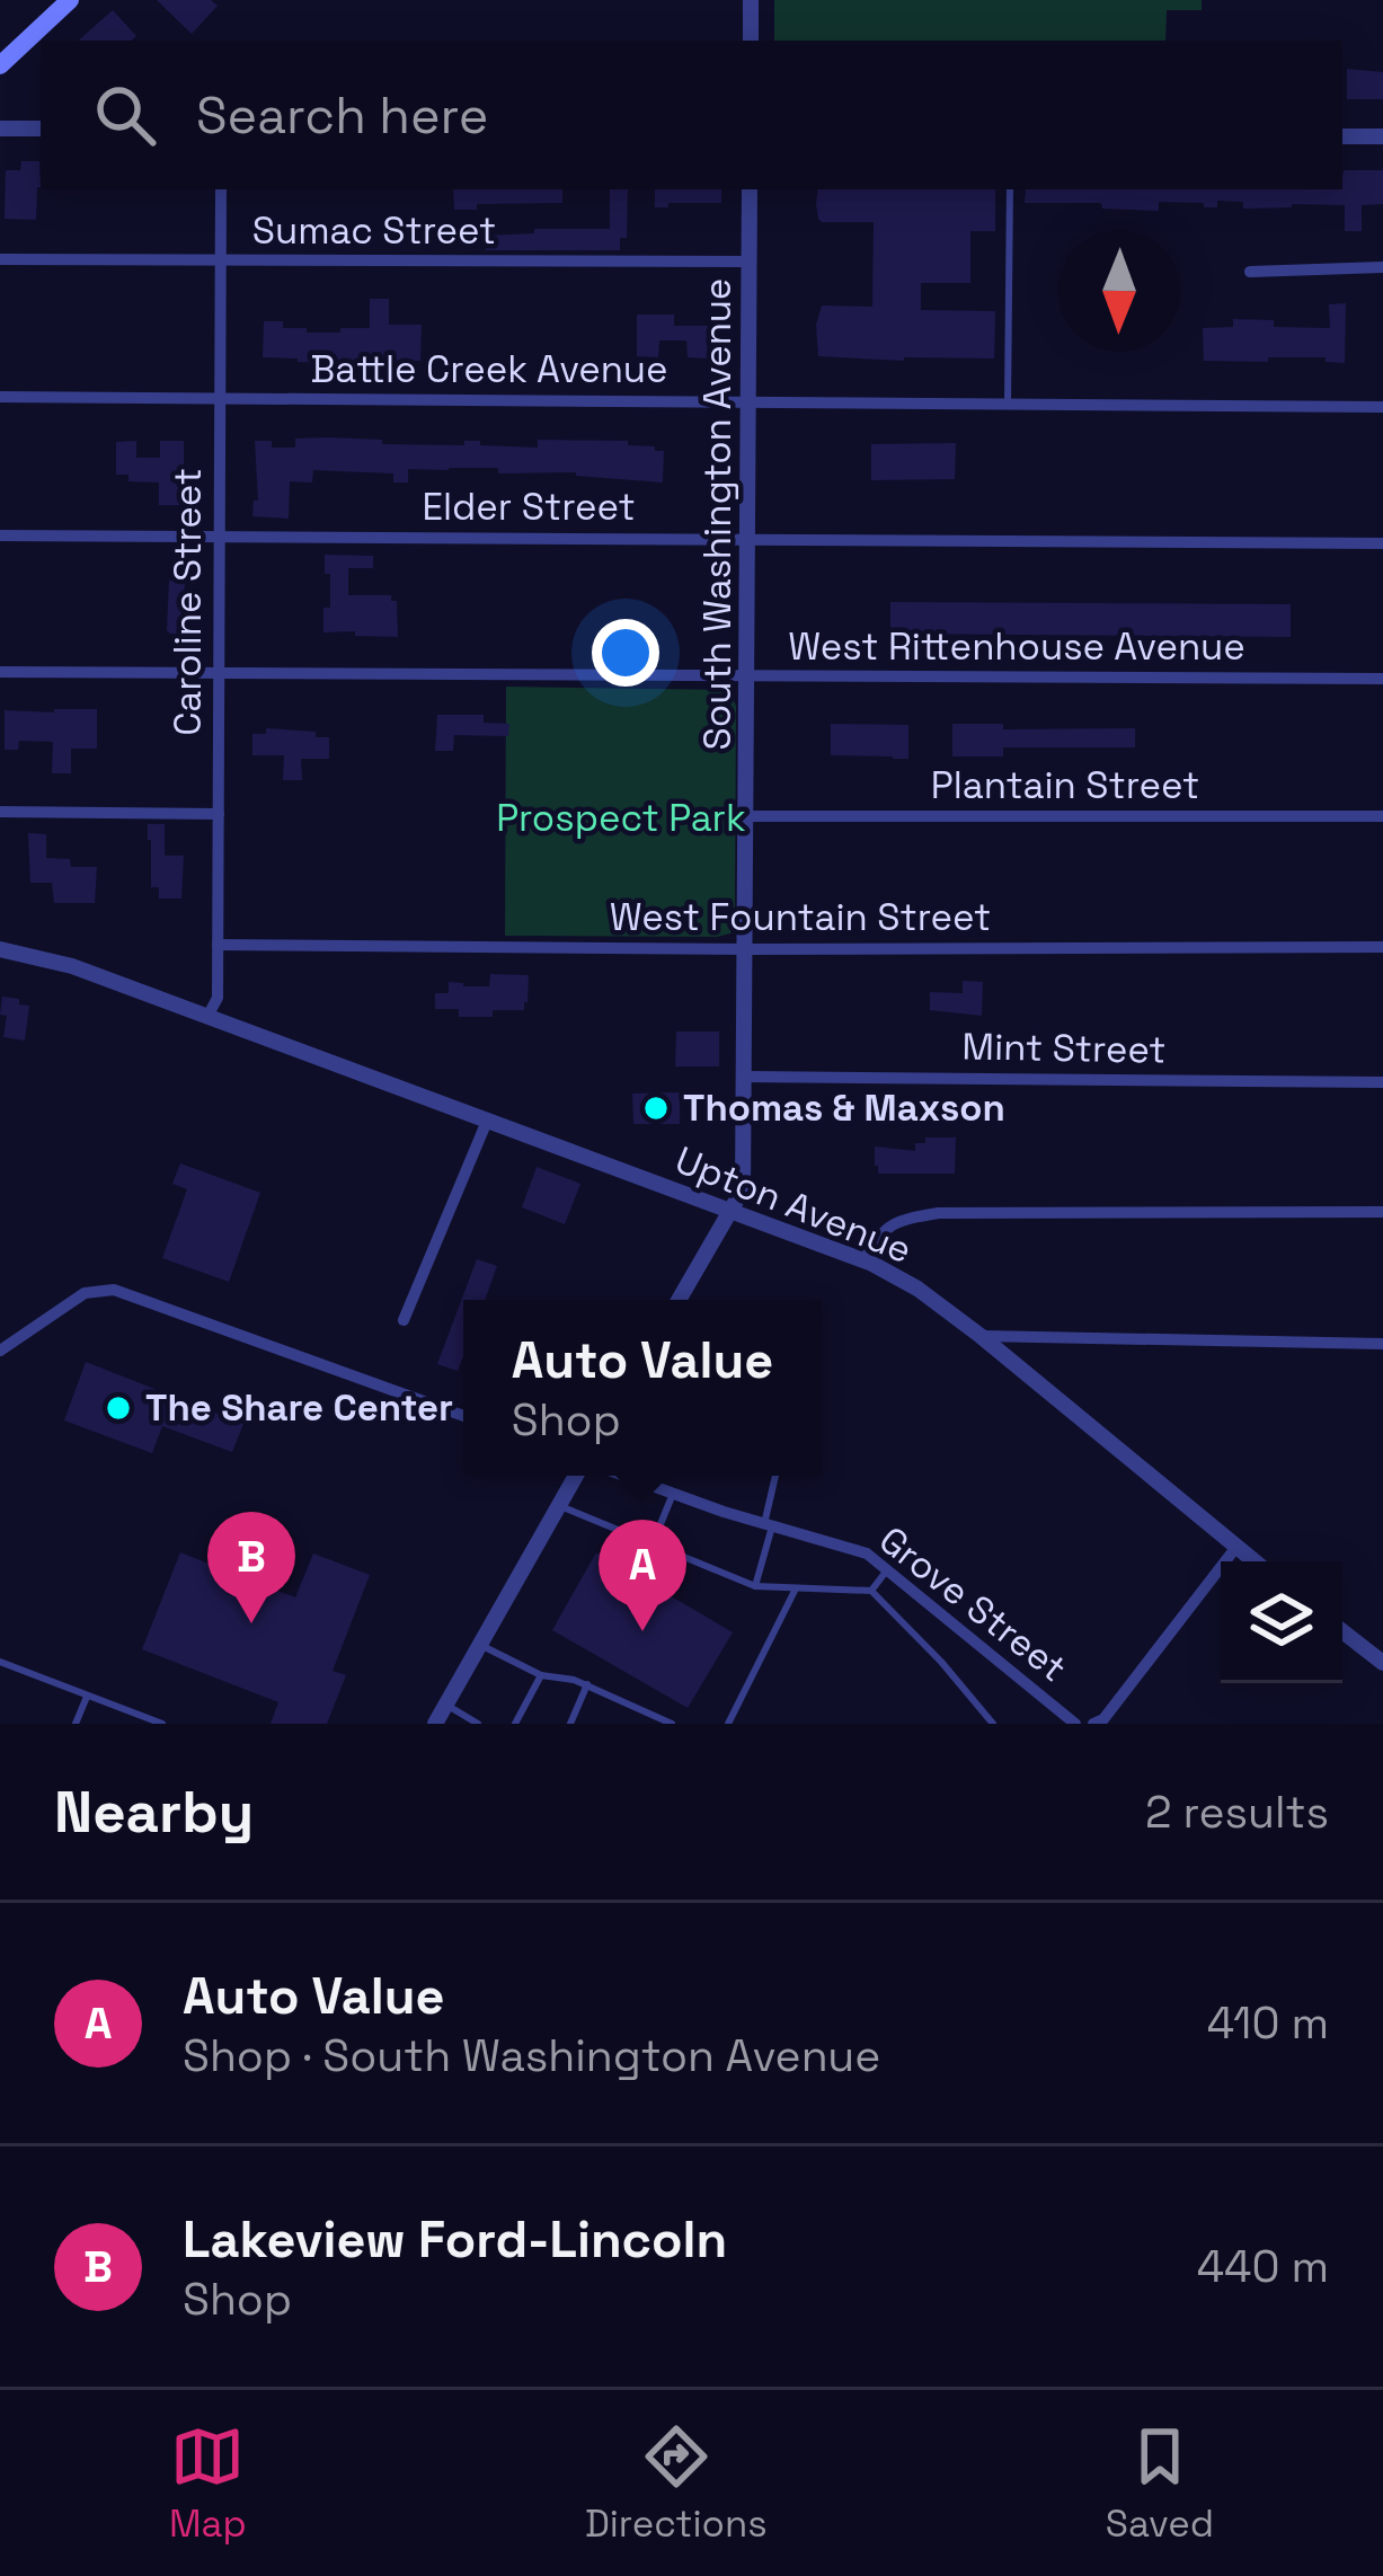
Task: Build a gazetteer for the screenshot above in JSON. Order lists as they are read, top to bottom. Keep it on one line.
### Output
{"streets":{"street":["Sumac Street","Battle Creek Avenue","Elder Street","South Washington Avenue","Caroline Street","West Rittenhouse Avenue","Plantain Street","West Fountain Street","Mint Street","Upton Avenue","Grove Street"]},"crossings":[["Sumac Street","South Washington Avenue"],["Sumac Street","Caroline Street"],["Battle Creek Avenue","South Washington Avenue"],["Battle Creek Avenue","Caroline Street"],["Elder Street","South Washington Avenue"],["Elder Street","Caroline Street"],["South Washington Avenue","West Rittenhouse Avenue"],["South Washington Avenue","Plantain Street"],["South Washington Avenue","West Fountain Street"],["South Washington Avenue","Mint Street"],["South Washington Avenue","Upton Avenue"],["Caroline Street","West Rittenhouse Avenue"],["Caroline Street","West Fountain Street"],["Caroline Street","Upton Avenue"]],"parks":["Prospect Park"],"places":["Thomas & Maxson","The Share Center"],"north":"bottom","page":{"search":"Search here","popup":["Auto Value","Shop"],"pins":["B","A"],"heading":["Nearby","2 results"],"list":[{"mark":"A","name":"Auto Value","note":"Shop · South Washington Avenue","value":"410 m"},{"mark":"B","name":"Lakeview Ford-Lincoln","note":"Shop","value":"440 m"}],"nav":["Map","Directions","Saved"]}}
